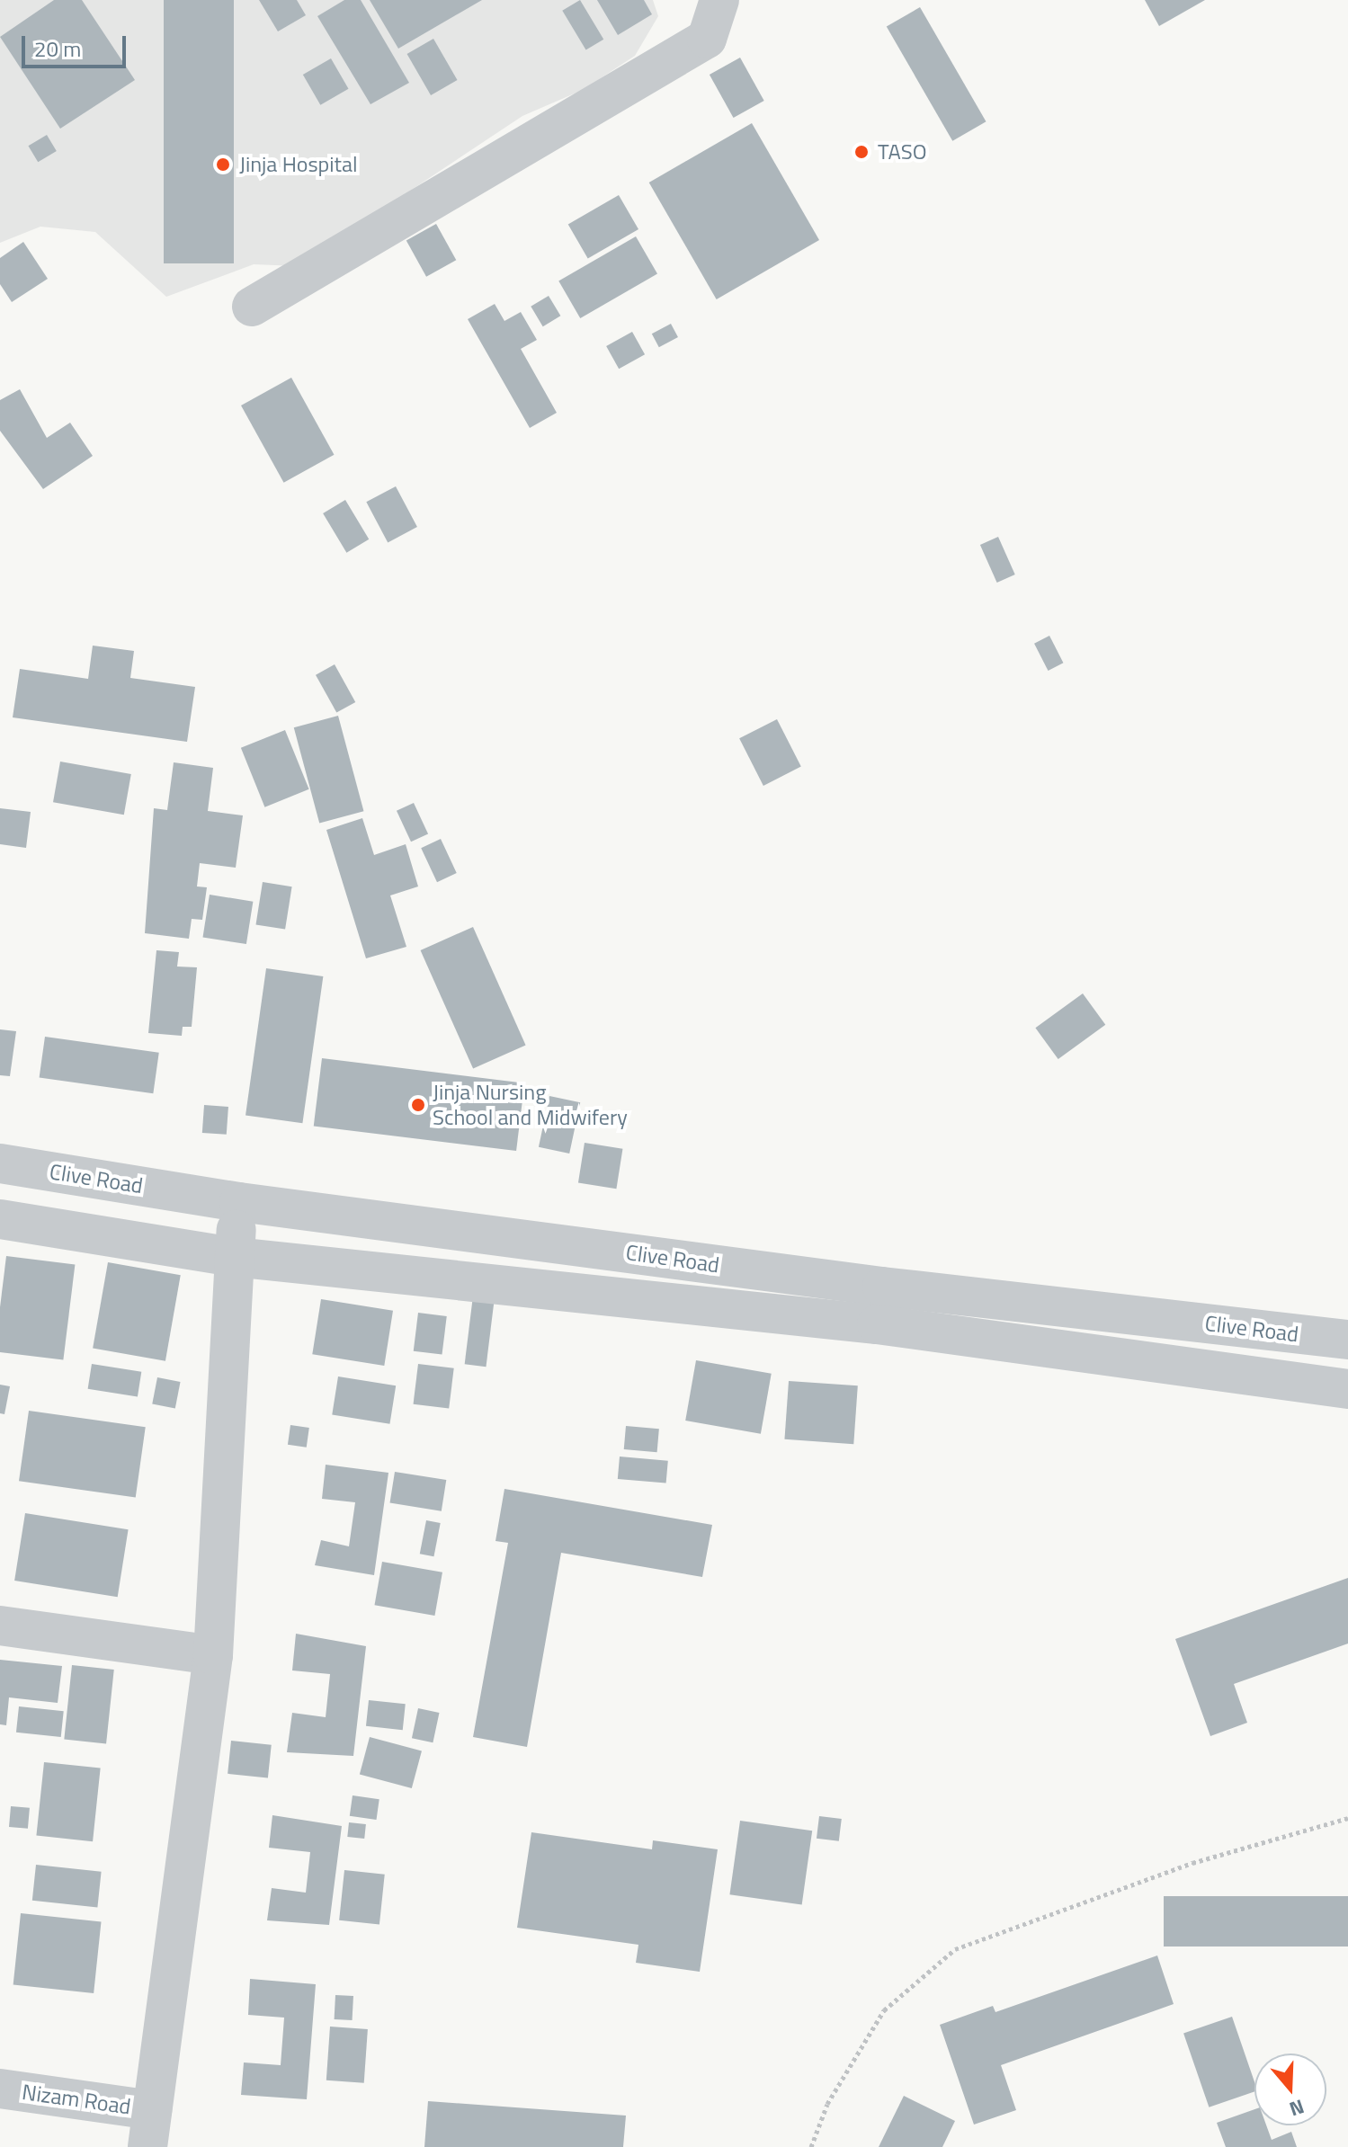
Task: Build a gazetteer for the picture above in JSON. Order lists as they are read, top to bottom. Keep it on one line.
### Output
{"streets":{"street":["Clive Road","Nizam Road"]},"places":["TASO","Jinja Hospital","Jinja Nursing School and Midwifery"],"scale_bar":"20 m","north":"bottom"}
